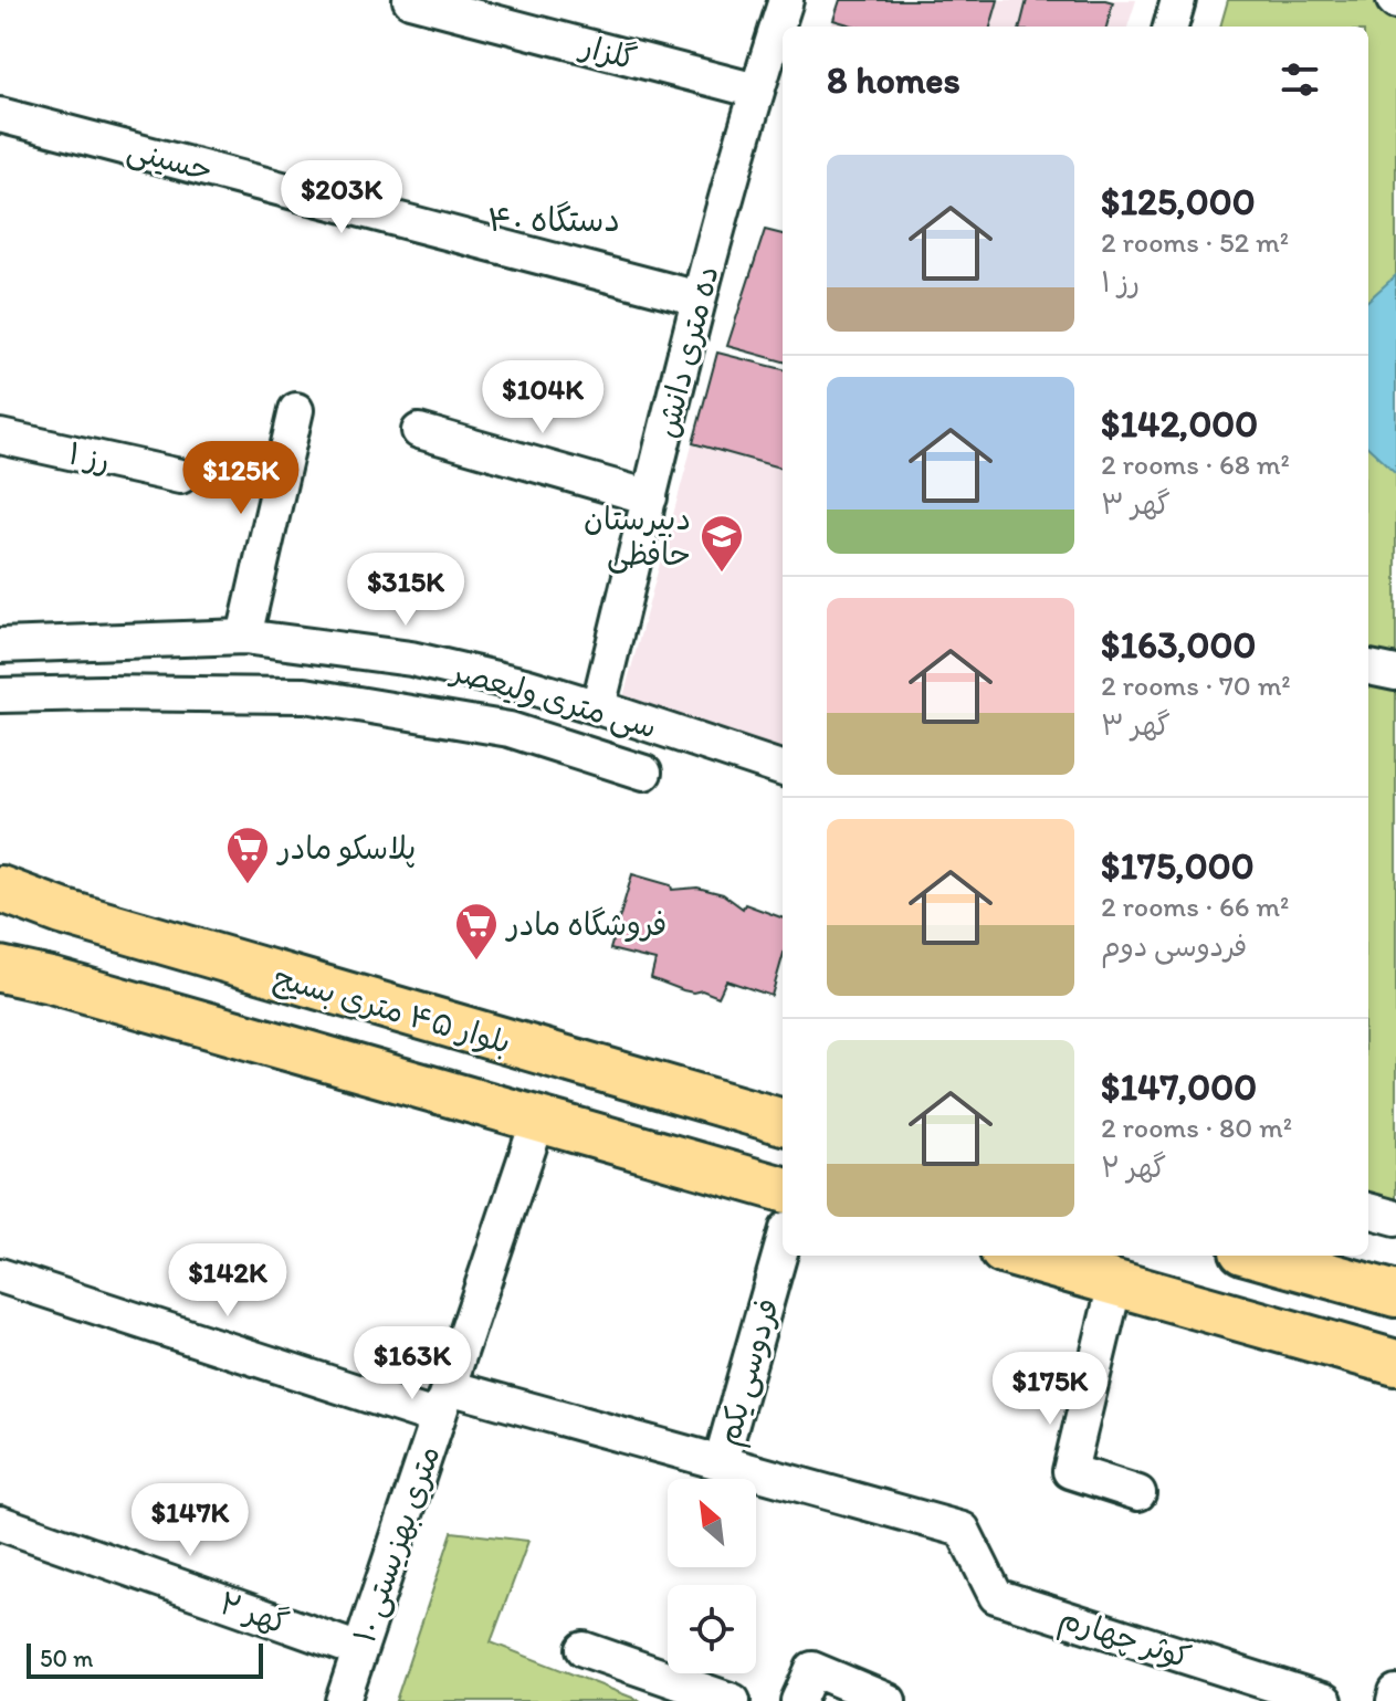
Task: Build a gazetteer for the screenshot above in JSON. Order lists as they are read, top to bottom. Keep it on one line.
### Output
{"streets":{"main road":["بلوار ۴۵ متری بسیج"],"street":["گلزار","حسینی","ده متری دانش","رز ۱","سی متری ولیعصر","فردوسی یکم","۱۰ متری بهزیستی","گهر ۲","کوثر چهارم"]},"crossings":[["گلزار","ده متری دانش"],["حسینی","ده متری دانش"],["ده متری دانش","سی متری ولیعصر"],["فردوسی یکم","کوثر چهارم"],["۱۰ متری بهزیستی","گهر ۲"]],"districts":["۴۰ دستگاه"],"places":{"school or university":["دبیرستان حافظی"],"supermarket":["پلاسکو مادر","فروشگاه مادر"]},"scale_bar":"50 m","north":"top left","page":{"heading":"8 homes","list":[{"name":"$125,000","note":"2 rooms · 52 m² · رز ۱"},{"name":"$142,000","note":"2 rooms · 68 m² · گهر ۳"},{"name":"$163,000","note":"2 rooms · 70 m² · گهر ۳"},{"name":"$175,000","note":"2 rooms · 66 m² · فردوسی دوم"},{"name":"$147,000","note":"2 rooms · 80 m² · گهر ۲"}],"price":["$203K","$104K","$125K","$315K","$142K","$163K","$175K","$147K"],"scale":"50 m"}}
